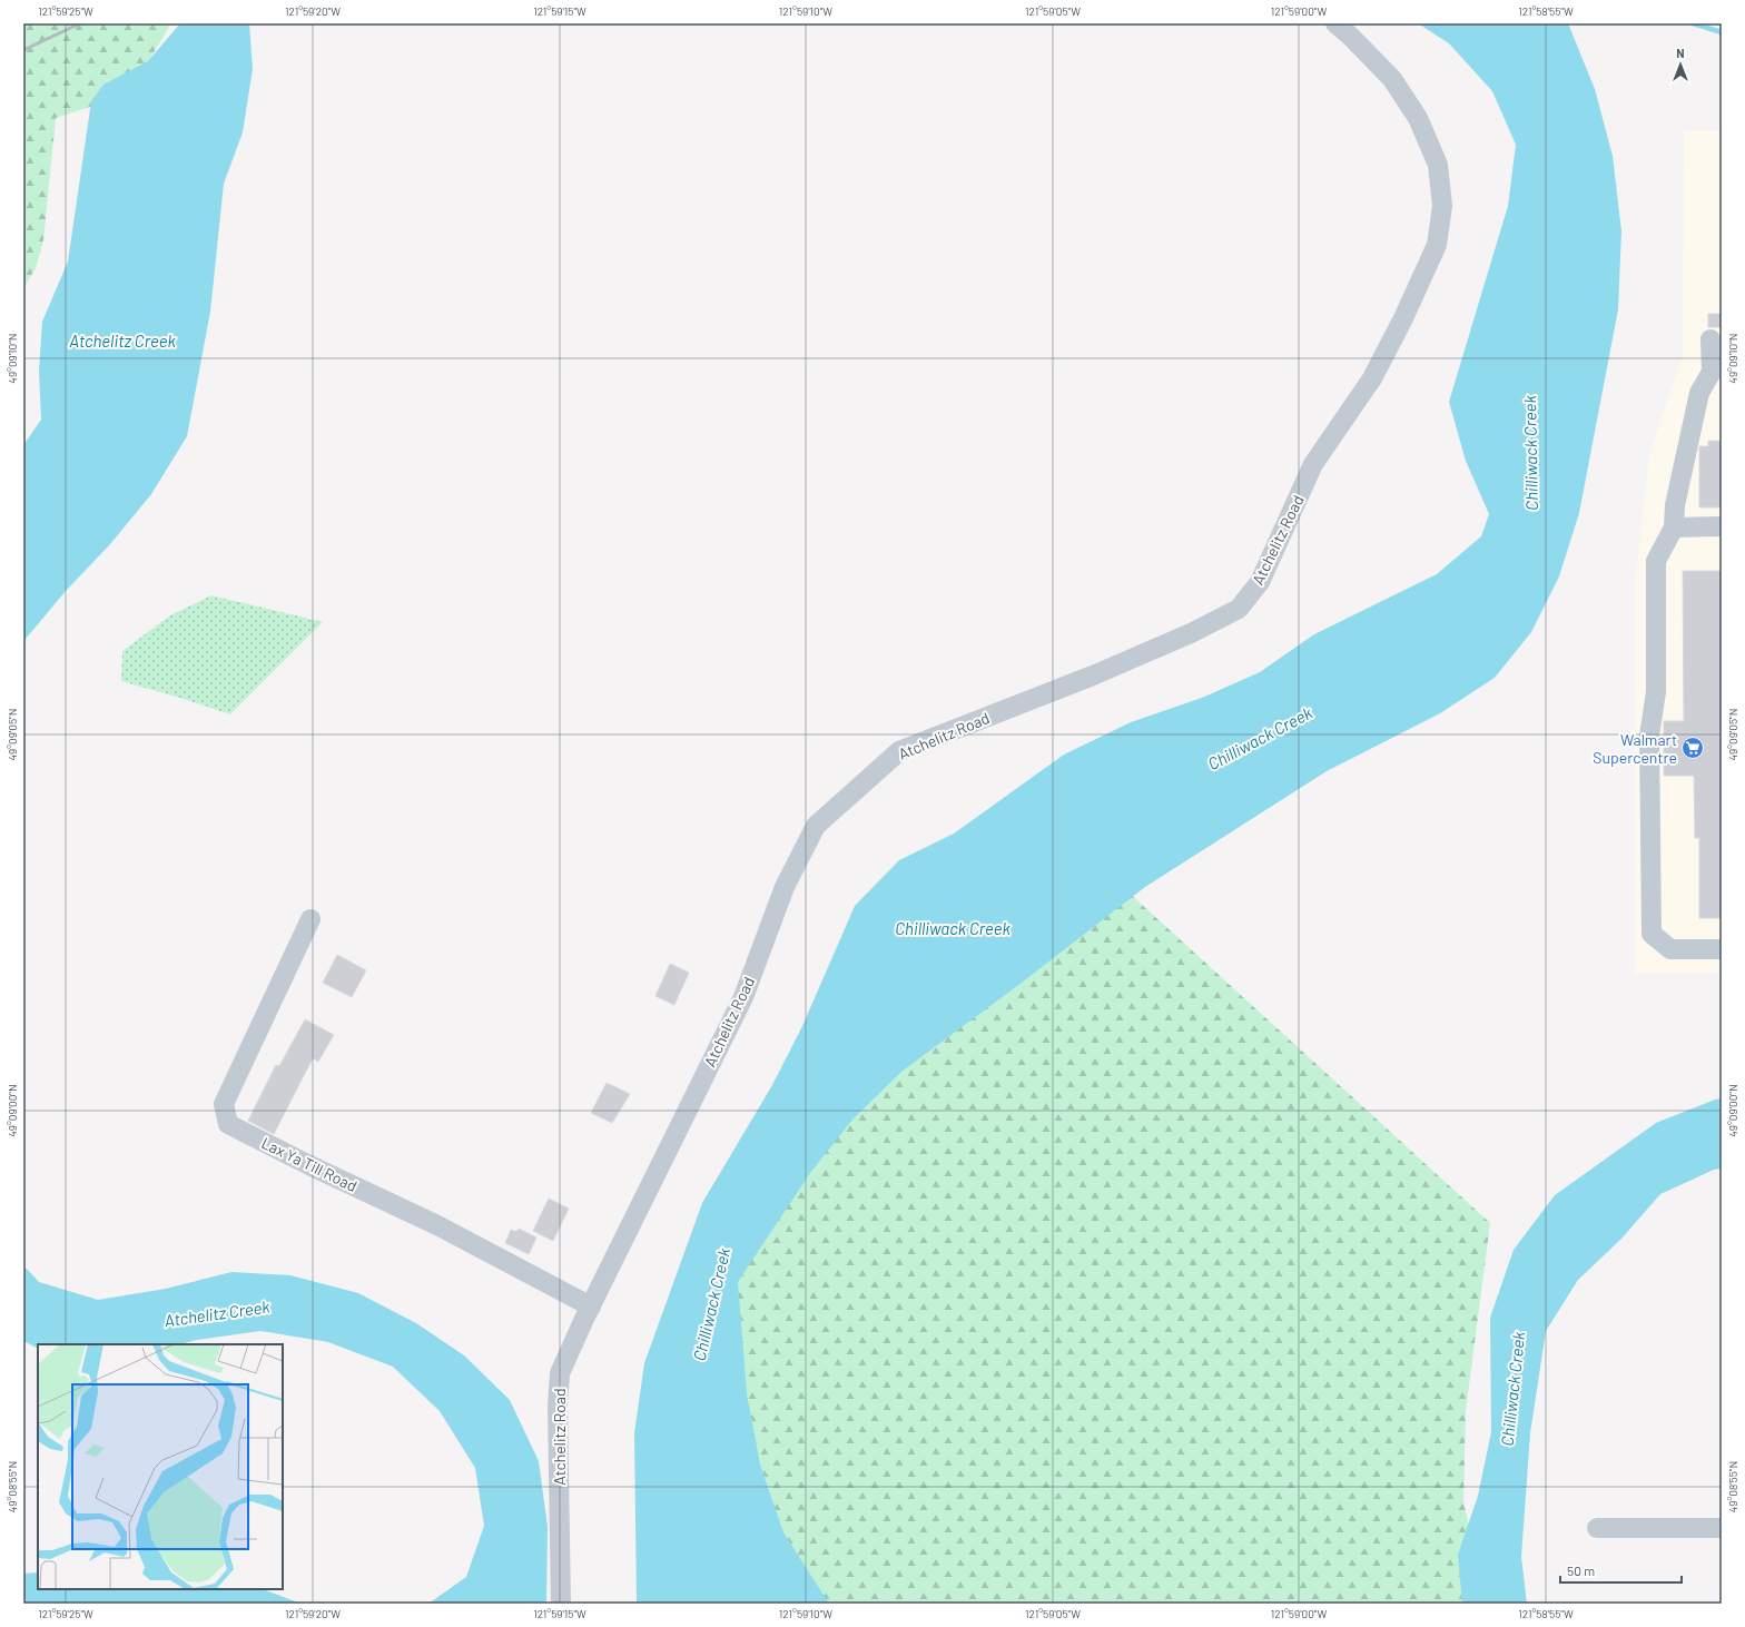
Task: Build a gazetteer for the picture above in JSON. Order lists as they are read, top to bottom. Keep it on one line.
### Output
{"streets":{"street":["Atchelitz Road","Lax Ya Till Road"]},"crossings":[["Atchelitz Road","Lax Ya Till Road"]],"water":["Atchelitz Creek","Chilliwack Creek"],"places":{"supermarket":["Walmart Supercentre"]},"scale_bar":"50 m","north":"top","coordinates":["121°59'25\"W","121°59'20\"W","121°59'15\"W","121°59'10\"W","121°59'05\"W","121°59'00\"W","121°58'55\"W","49°09'10\"N","49°09'05\"N","49°09'00\"N","49°08'55\"N"]}
